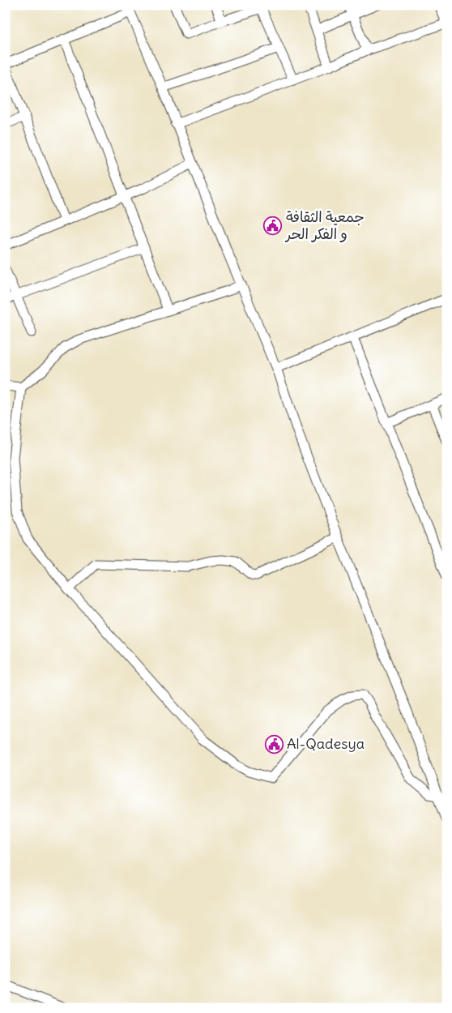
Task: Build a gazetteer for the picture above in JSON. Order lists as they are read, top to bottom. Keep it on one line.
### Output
{"places":{"public building":["جمعية الثقافة و الفكر الحر","Al-Qadesya"]}}
